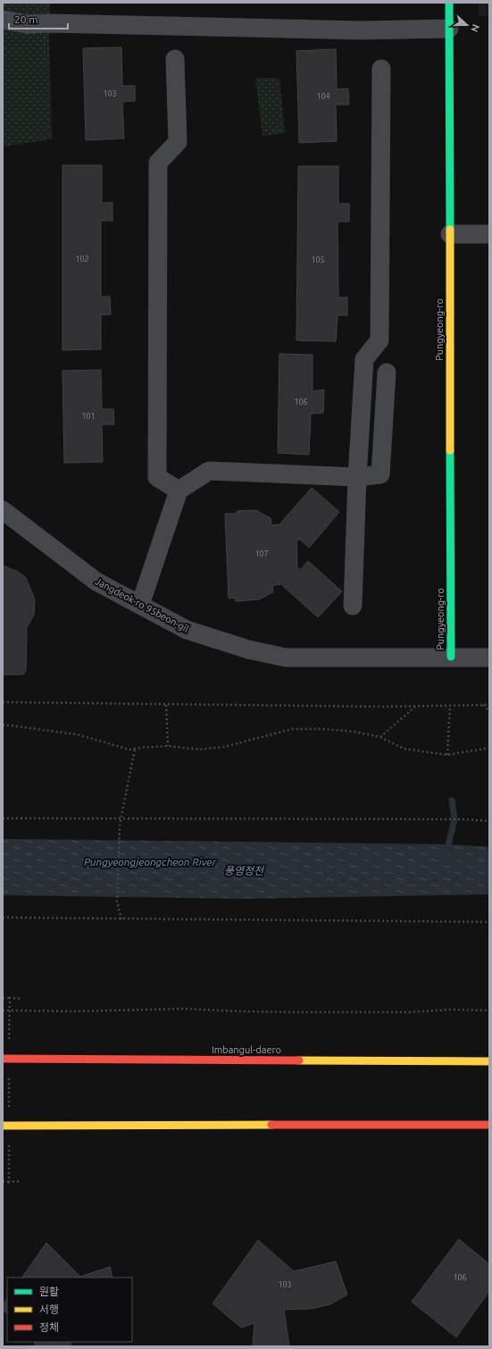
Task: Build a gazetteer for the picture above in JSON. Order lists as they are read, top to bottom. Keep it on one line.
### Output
{"streets":{"main road":["Pungyeong-ro","Imbangul-daero"],"street":["Jangdeok-ro 95beon-gil"]},"crossings":[["Pungyeong-ro","Jangdeok-ro 95beon-gil"]],"water":["Pungyeongjeongcheon River","풍영정천"],"house_numbers":["103","104","102","105","106","101","107","106","103"],"legend":["원활","서행","정체"],"scale_bar":"20 m","north":"right"}
